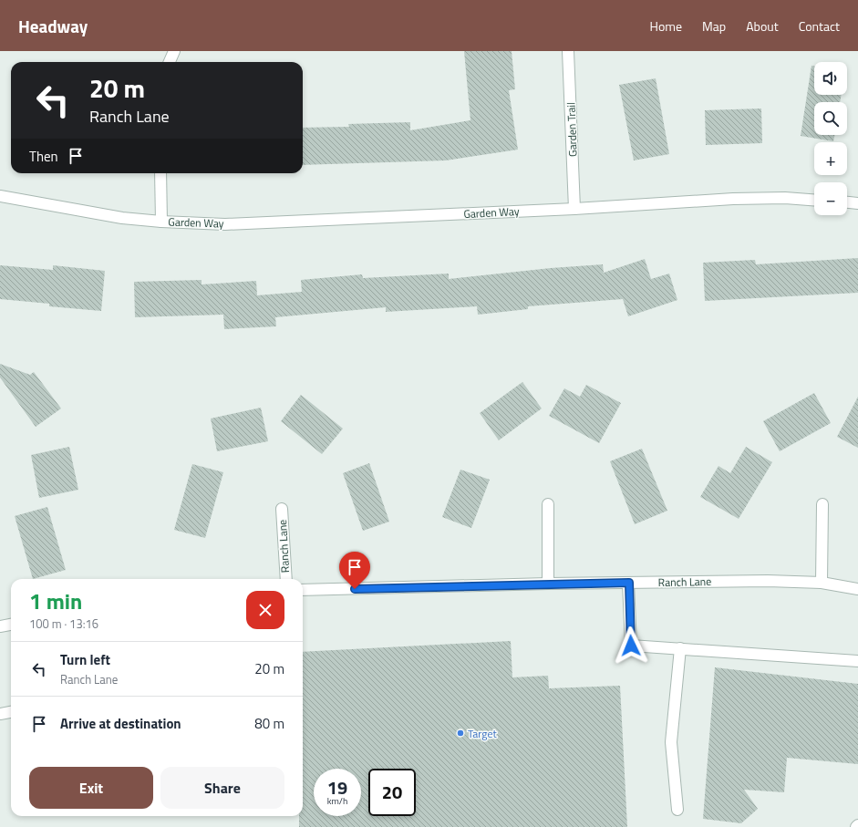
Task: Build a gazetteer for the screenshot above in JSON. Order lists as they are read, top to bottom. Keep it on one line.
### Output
{"streets":{"street":["Garden Trail","Garden Way","Ranch Lane"]},"crossings":[["Garden Trail","Garden Way"]],"places":["Target"],"page":{"header":"Headway","nav":["Home","Map","About","Contact"],"map_buttons":["+","−"],"turn":["20 m","Ranch Lane"],"then":"Then","heading":["1 min","100 m · 13:16"],"list":[{"name":"Turn left","note":"Ranch Lane","value":"20 m"},{"name":"Arrive at destination","value":"80 m"}],"buttons":["Exit","Share"],"speed":"19 km/h","limit":"20"}}
